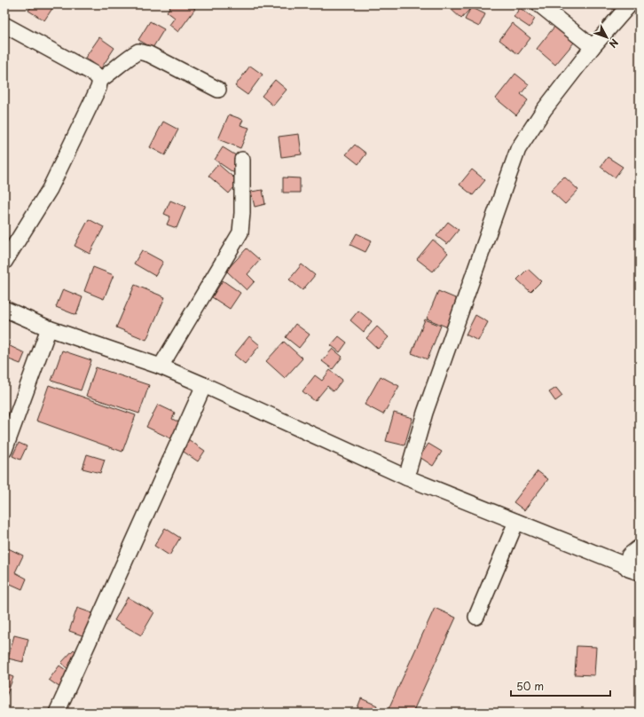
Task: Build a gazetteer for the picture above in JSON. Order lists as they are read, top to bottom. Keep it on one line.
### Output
{"scale_bar":"50 m","north":"bottom right"}
